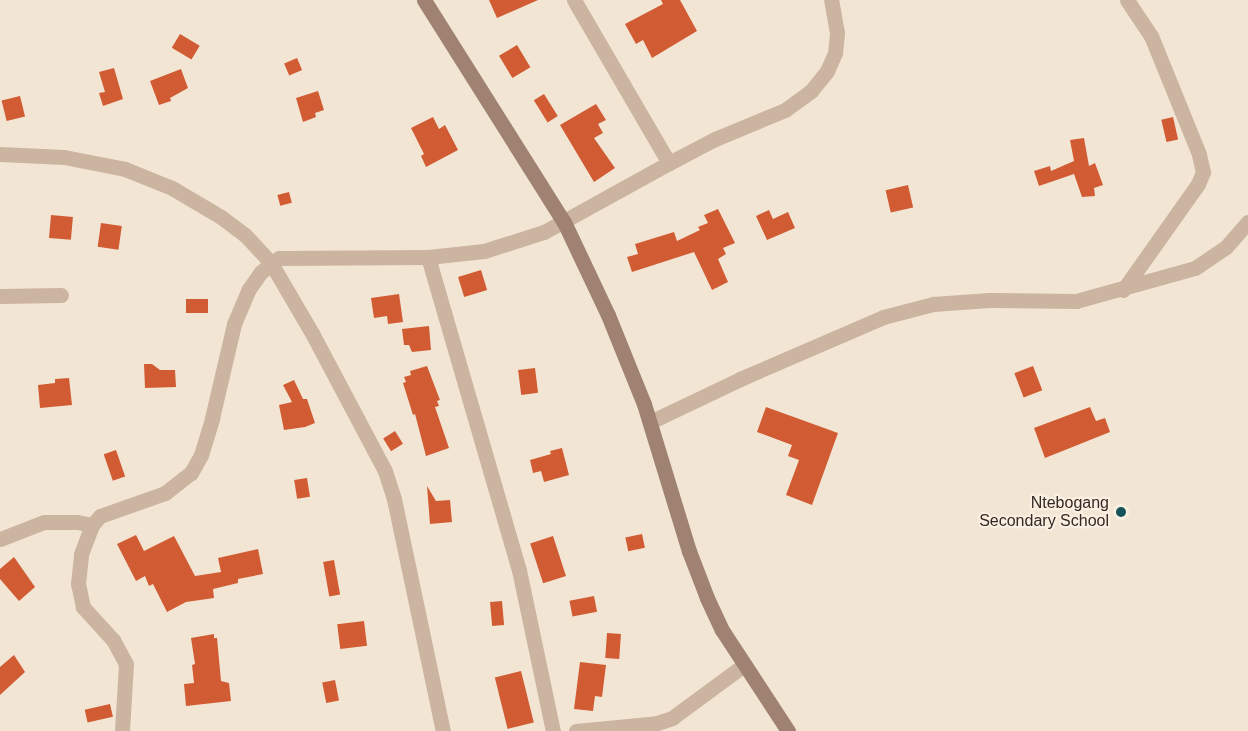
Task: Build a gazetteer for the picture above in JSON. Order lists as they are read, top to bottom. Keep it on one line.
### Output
{"places":["Ntebogang Secondary School"]}
